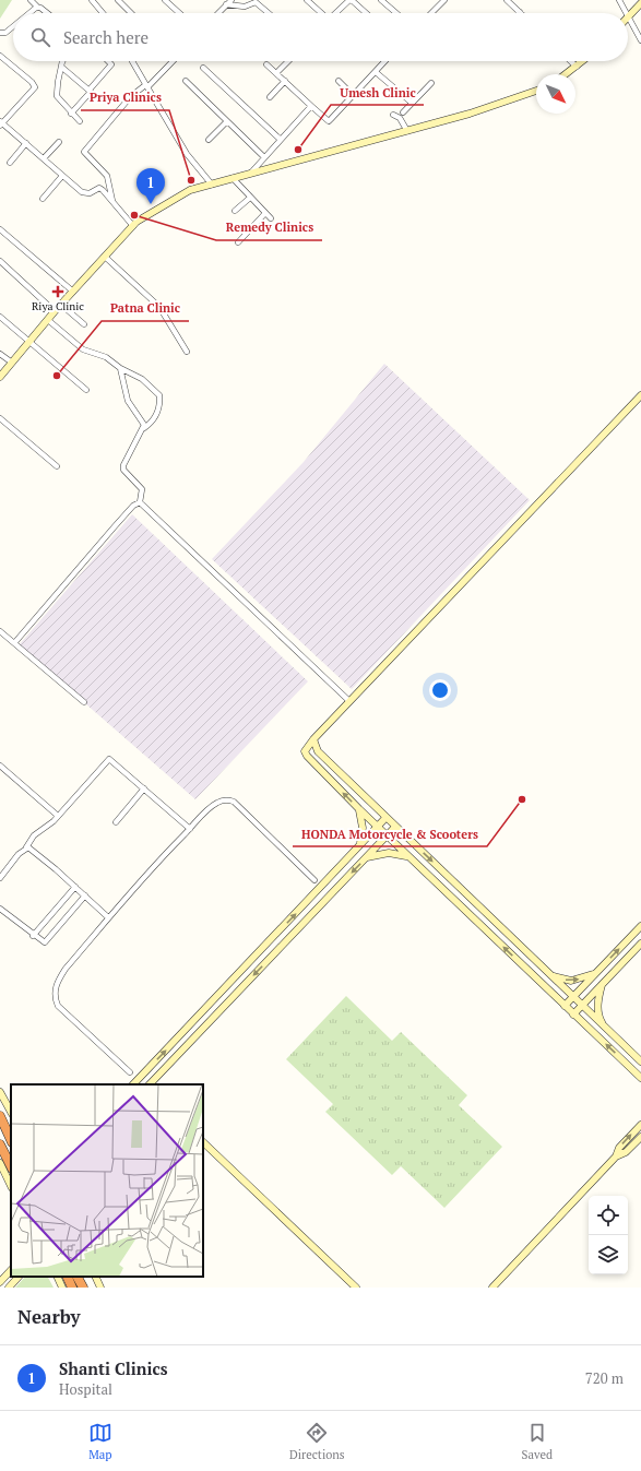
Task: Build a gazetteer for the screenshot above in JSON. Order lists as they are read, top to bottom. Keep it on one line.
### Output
{"places":{"other":["Umesh Clinic","Priya Clinics","Remedy Clinics","Patna Clinic","HONDA Motorcycle & Scooters"],"health":["Riya Clinic"]},"north":"bottom right","page":{"search":"Search here","pins":"1","heading":"Nearby","list":[{"mark":"1","name":"Shanti Clinics","note":"Hospital","value":"720 m"}],"nav":["Map","Directions","Saved"]}}
